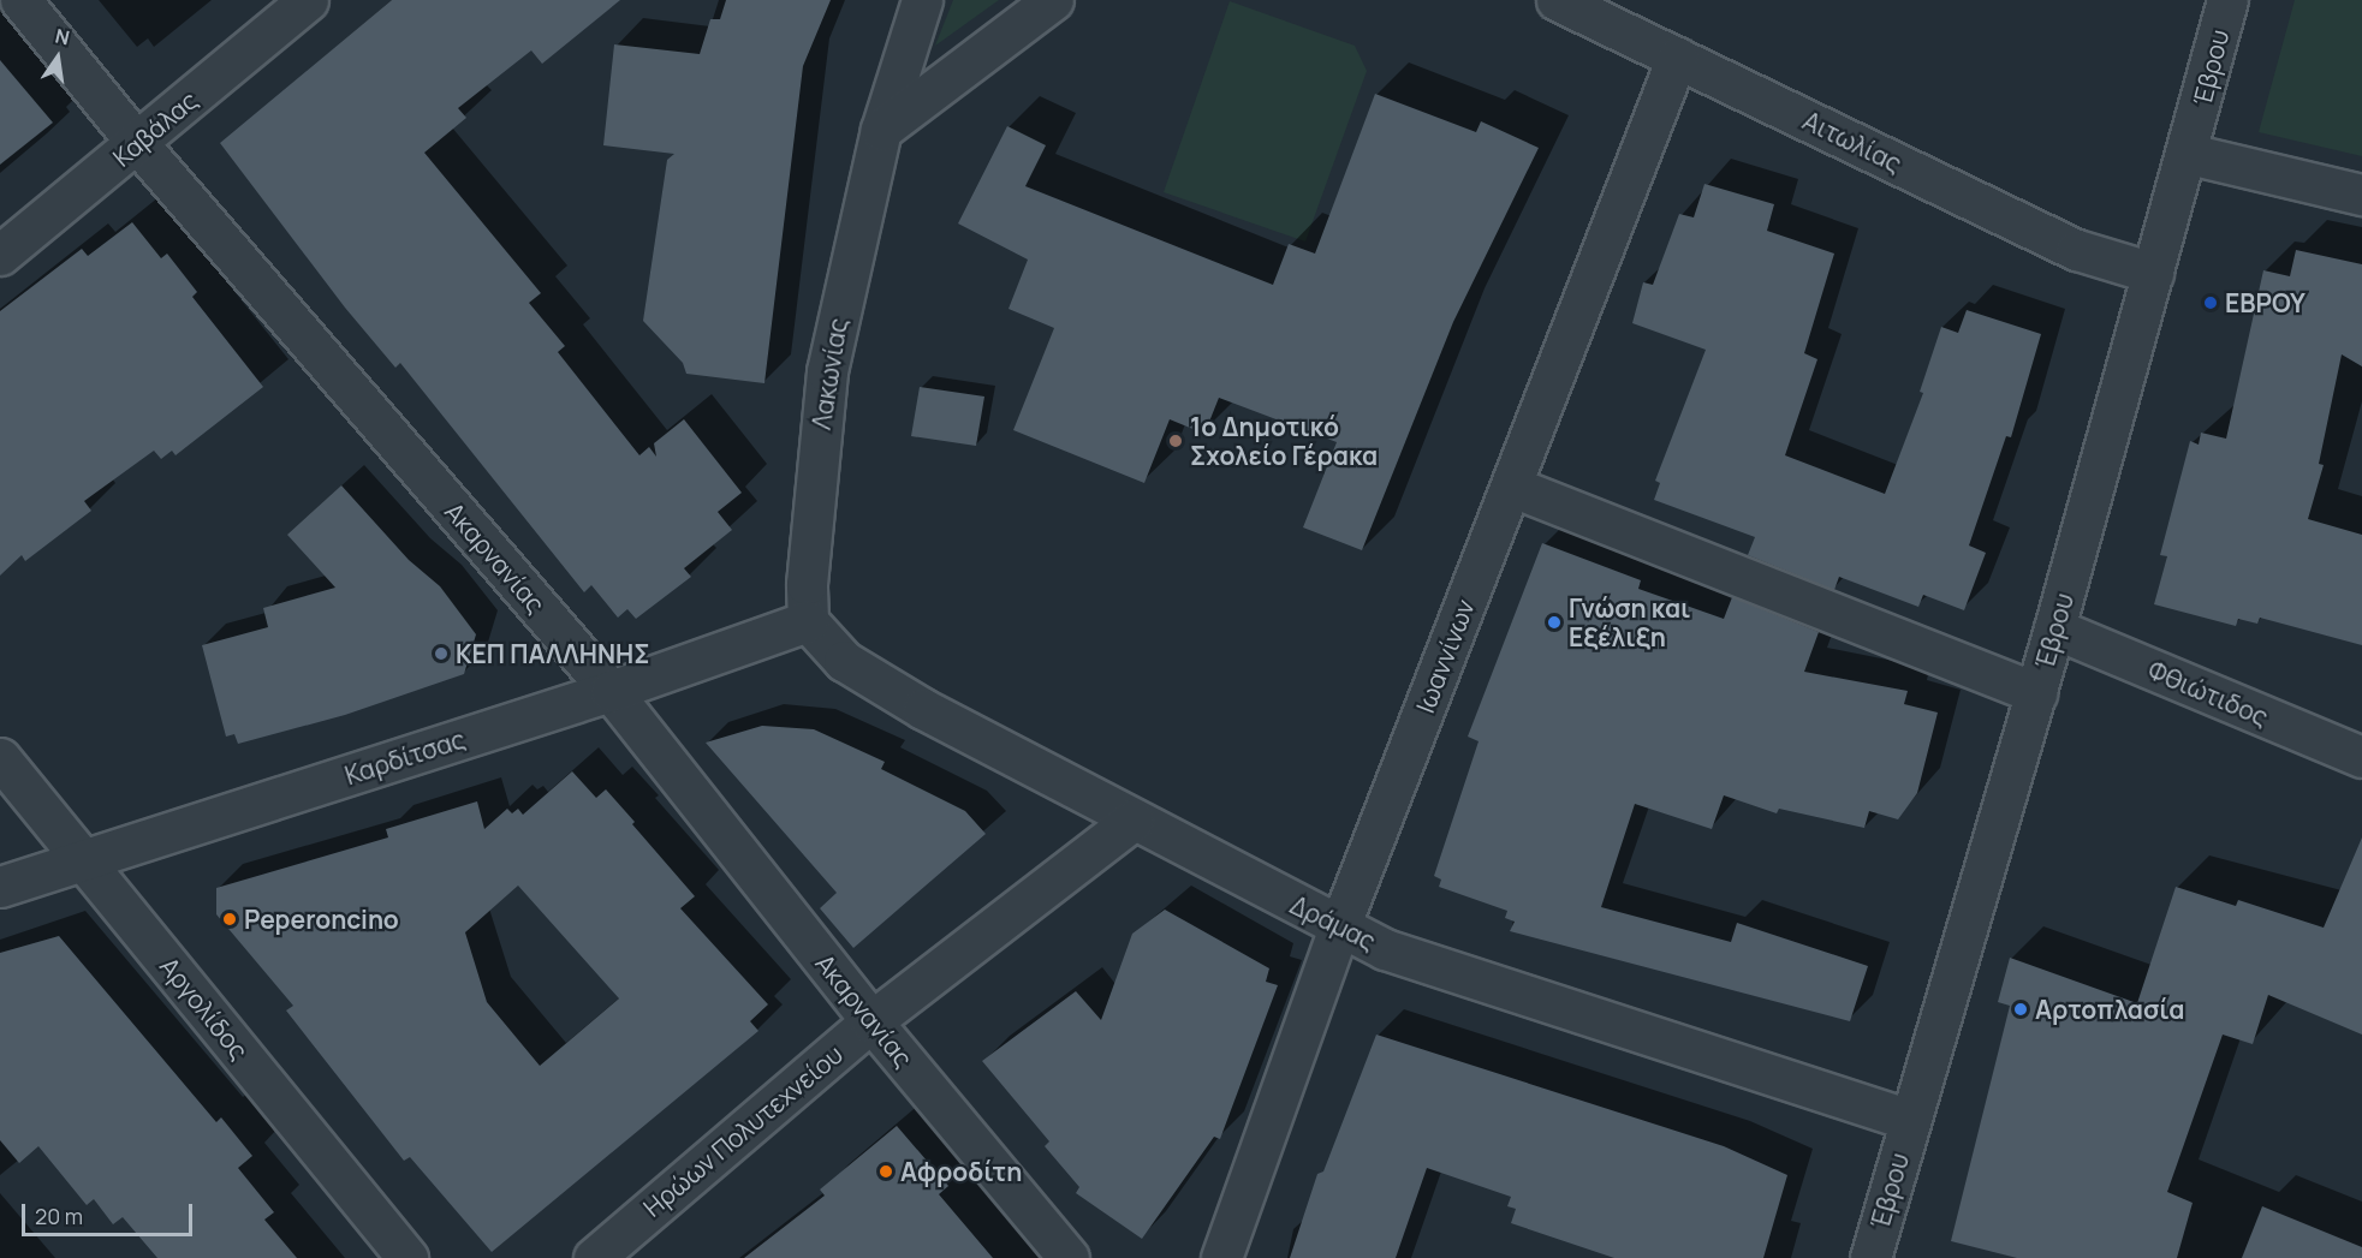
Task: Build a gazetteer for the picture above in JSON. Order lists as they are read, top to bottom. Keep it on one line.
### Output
{"streets":{"street":["Έβρου","Καβάλας","Αιτωλίας","Λακωνίας","Ακαρνανίας","Ιωαννίνων","Φθιώτιδος","Καρδίτσας","Δράμας","Αργολίδος","Ηρώων Πολυτεχνείου"]},"crossings":[["Έβρου","Αιτωλίας"],["Έβρου","Φθιώτιδος"],["Έβρου","Δράμας"],["Καβάλας","Ακαρνανίας"],["Αιτωλίας","Ιωαννίνων"],["Λακωνίας","Καρδίτσας"],["Λακωνίας","Δράμας"],["Ακαρνανίας","Καρδίτσας"],["Ακαρνανίας","Ηρώων Πολυτεχνείου"],["Ιωαννίνων","Δράμας"],["Καρδίτσας","Δράμας"],["Καρδίτσας","Αργολίδος"],["Δράμας","Ηρώων Πολυτεχνείου"]],"places":["ΕΒΡΟΥ","1ο Δημοτικό Σχολείο Γέρακα","Γνώση και Εξέλιξη","ΚΕΠ ΠΑΛΛΗΝΗΣ","Peperoncino","Αρτοπλασία","Αφροδίτη"],"scale_bar":"20 m","north":"top"}
